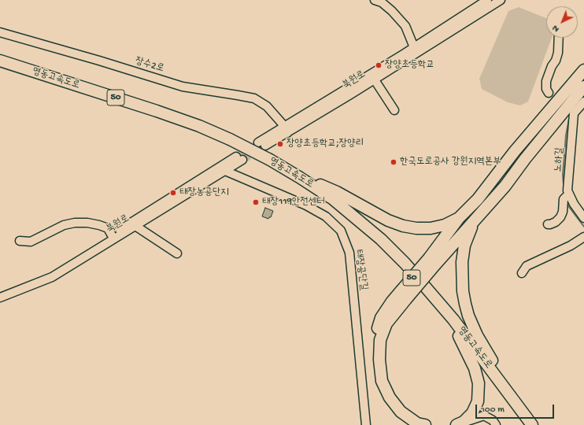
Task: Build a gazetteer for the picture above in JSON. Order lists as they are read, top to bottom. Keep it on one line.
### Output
{"streets":{"highway":["영동고속도로","50"],"street":["장수2로","북원로","노하길","태장공단길"]},"crossings":[["장수2로","북원로"],["북원로","태장공단길"]],"places":["장양초등학교","장양초등학교;장양리","한국도로공사 강원지역본부","태장농공단지","태장119안전센터"],"scale_bar":"100 m","north":"bottom left"}
